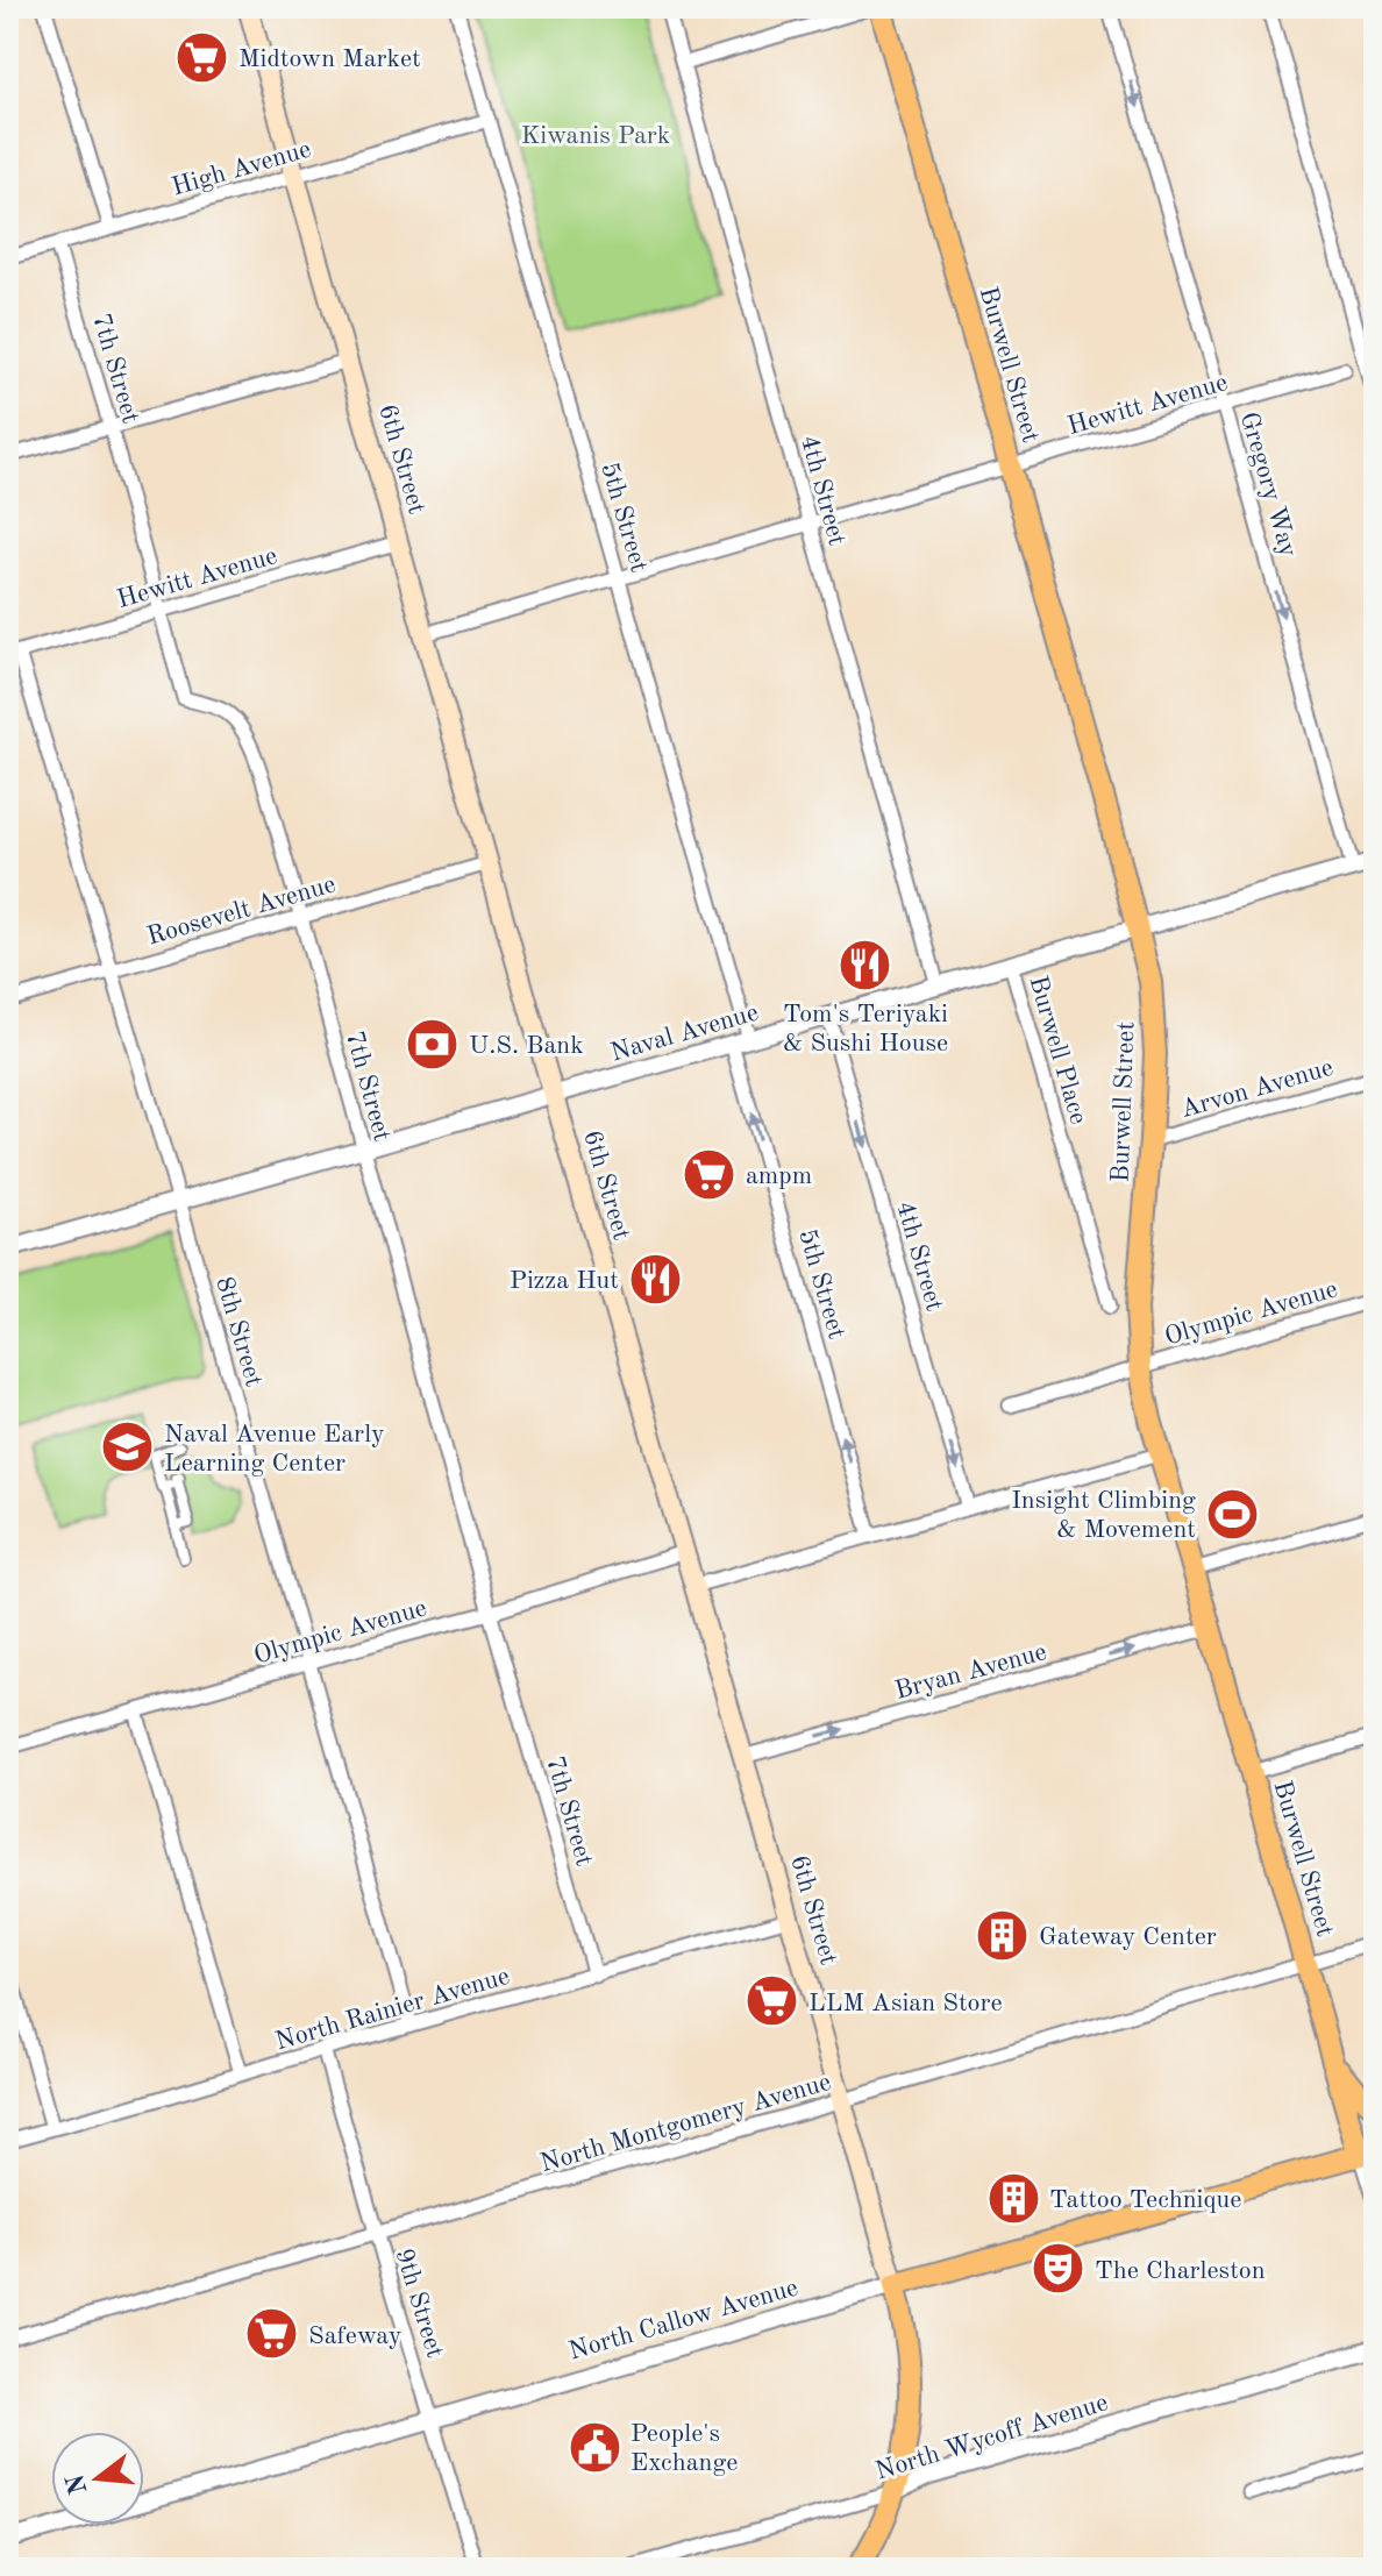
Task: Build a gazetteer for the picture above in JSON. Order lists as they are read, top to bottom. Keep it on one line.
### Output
{"streets":{"main road":["Burwell Street","6th Street","North Callow Avenue"],"street":["High Avenue","7th Street","Hewitt Avenue","Gregory Way","4th Street","5th Street","Roosevelt Avenue","Naval Avenue","Burwell Place","Arvon Avenue","Olympic Avenue","8th Street","Bryan Avenue","North Rainier Avenue","North Montgomery Avenue","9th Street","North Wycoff Avenue"]},"crossings":[["High Avenue","7th Street"],["High Avenue","6th Street"],["High Avenue","5th Street"],["Burwell Street","Hewitt Avenue"],["Burwell Street","Naval Avenue"],["Burwell Street","Arvon Avenue"],["Burwell Street","Olympic Avenue"],["Burwell Street","Bryan Avenue"],["Burwell Street","North Montgomery Avenue"],["Burwell Street","North Callow Avenue"],["7th Street","Hewitt Avenue"],["7th Street","Roosevelt Avenue"],["7th Street","Naval Avenue"],["7th Street","Olympic Avenue"],["7th Street","North Rainier Avenue"],["Hewitt Avenue","6th Street"],["Hewitt Avenue","Gregory Way"],["Hewitt Avenue","4th Street"],["Hewitt Avenue","5th Street"],["Hewitt Avenue","8th Street"],["6th Street","Roosevelt Avenue"],["6th Street","Naval Avenue"],["6th Street","Olympic Avenue"],["6th Street","Bryan Avenue"],["6th Street","North Rainier Avenue"],["6th Street","North Montgomery Avenue"],["6th Street","North Callow Avenue"],["6th Street","North Wycoff Avenue"],["Gregory Way","Naval Avenue"],["4th Street","Naval Avenue"],["5th Street","Naval Avenue"],["Roosevelt Avenue","8th Street"],["Naval Avenue","Burwell Place"],["Naval Avenue","8th Street"],["Olympic Avenue","8th Street"],["8th Street","North Rainier Avenue"],["North Rainier Avenue","9th Street"],["North Montgomery Avenue","9th Street"],["9th Street","North Callow Avenue"]],"one_way":["Gregory Way","Bryan Avenue"],"parks":["Kiwanis Park"],"places":{"supermarket":["Midtown Market","ampm","LLM Asian Store","Safeway"],"restaurant":["Tom's Teriyaki & Sushi House","Pizza Hut"],"bank":["U.S. Bank"],"school or university":["Naval Avenue Early Learning Center"],"sports":["Insight Climbing & Movement"],"building":["Gateway Center","Tattoo Technique"],"theatre":["The Charleston"],"public building":["People's Exchange"]},"north":"left"}
